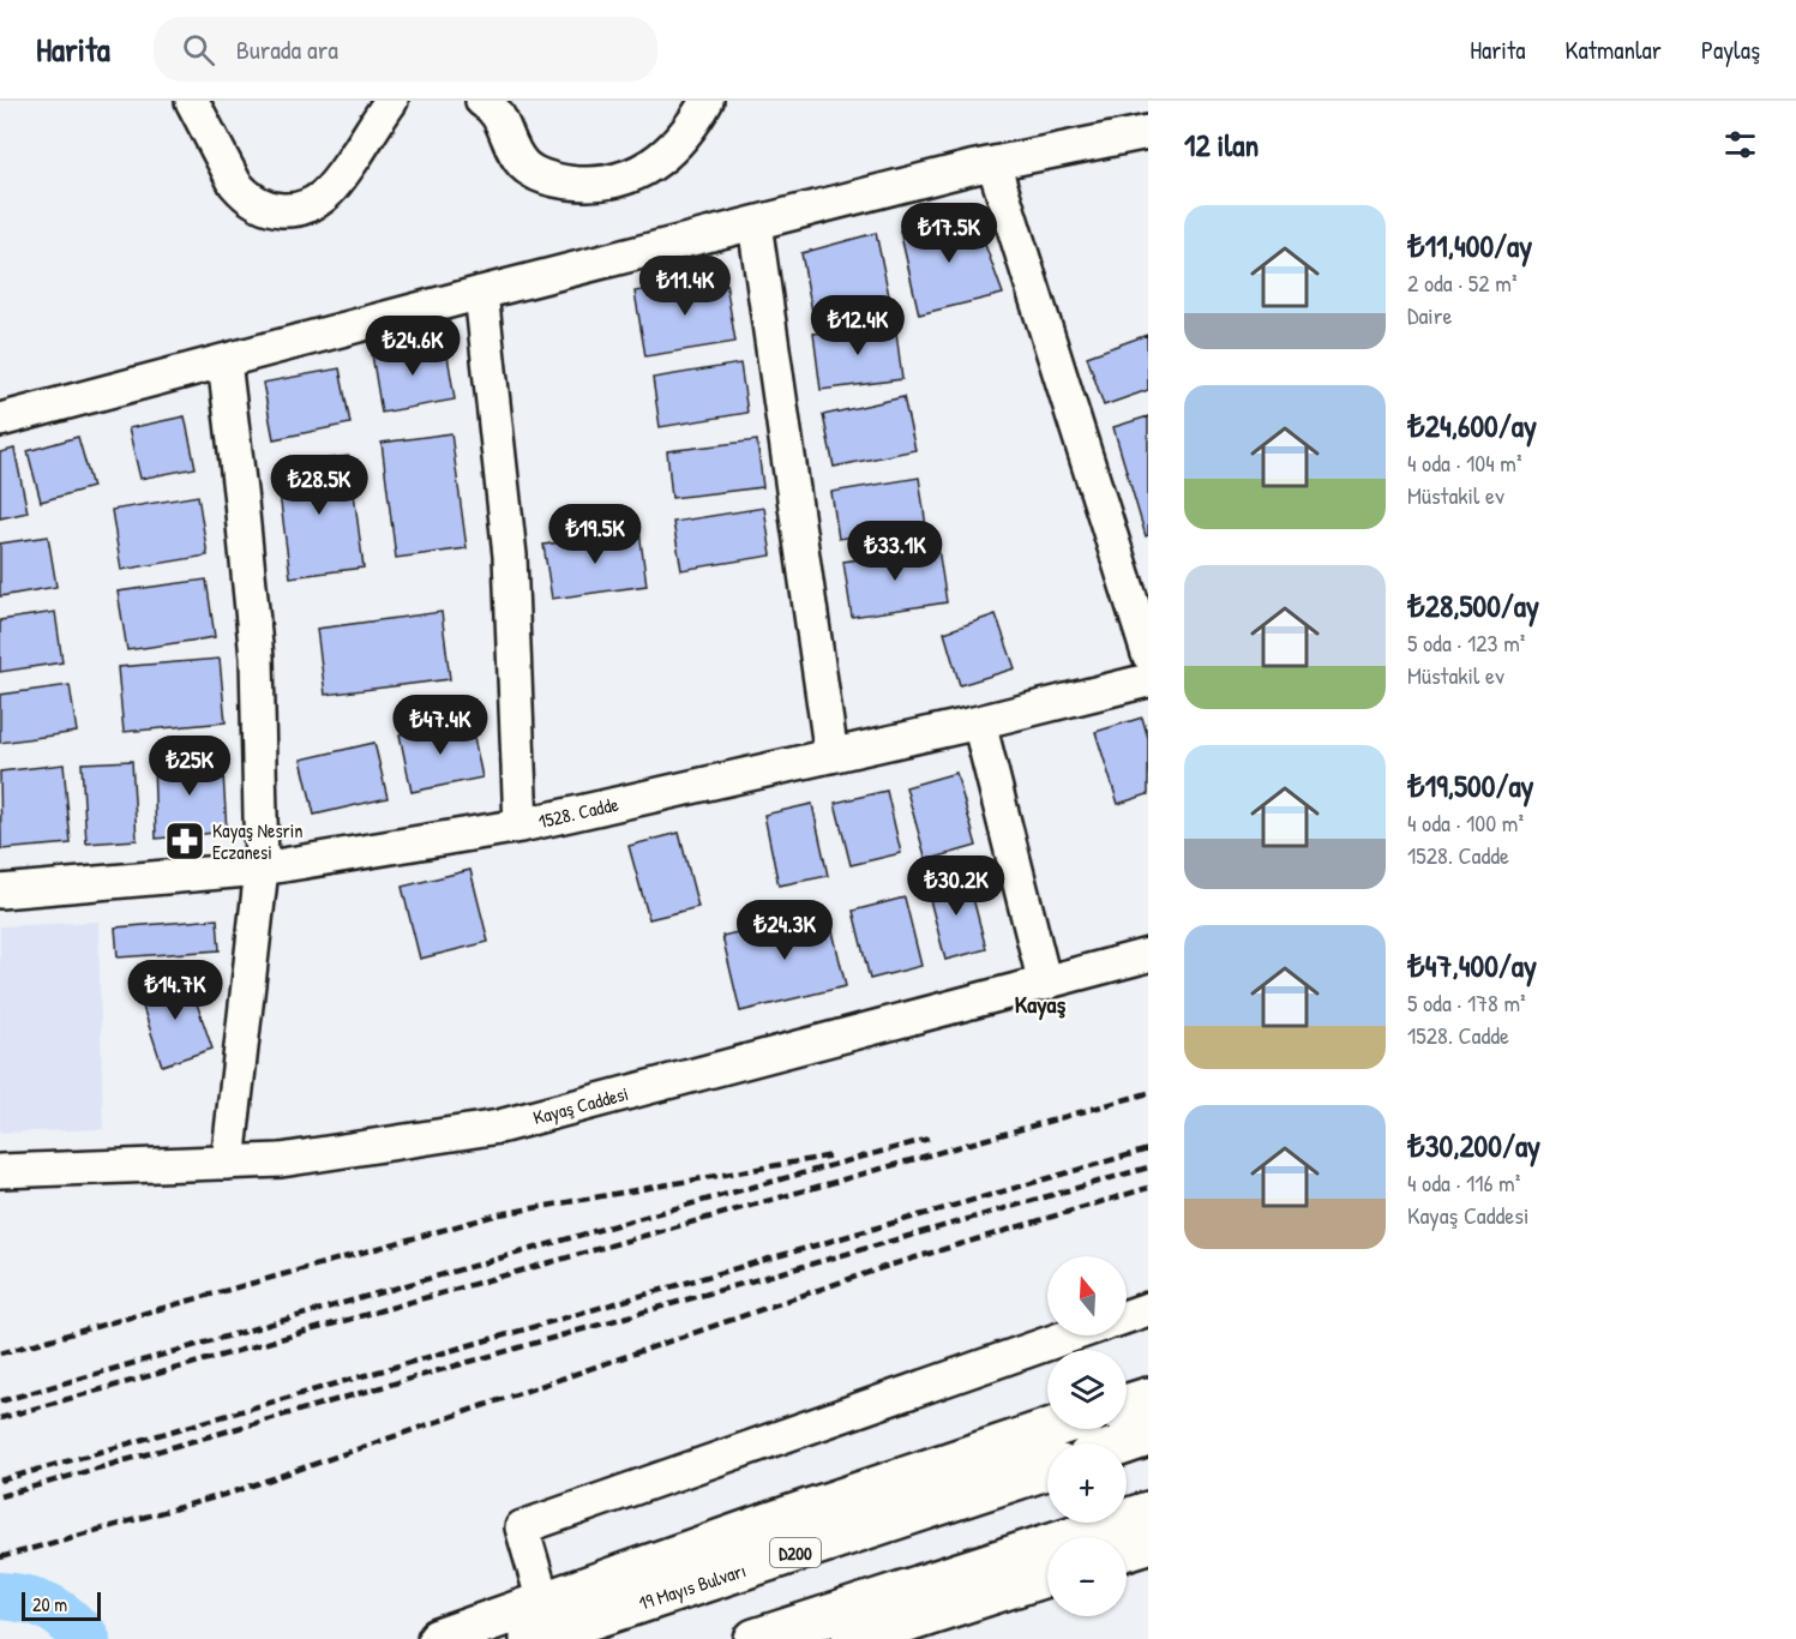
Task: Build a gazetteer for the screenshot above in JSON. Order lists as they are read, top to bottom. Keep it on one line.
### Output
{"streets":{"highway":["D200","19 Mayıs Bulvarı"],"street":["1528. Cadde","Kayaş Caddesi"]},"districts":["Kayaş"],"places":{"pharmacy":["Kayaş Nesrin Eczanesi"]},"scale_bar":"20 m","north":"top","page":{"header":"Harita","search":"Burada ara","nav":["Harita","Katmanlar","Paylaş"],"heading":"12 ilan","list":[{"name":"₺11,400/ay","note":"2 oda · 52 m² · Daire"},{"name":"₺24,600/ay","note":"4 oda · 104 m² · Müstakil ev"},{"name":"₺28,500/ay","note":"5 oda · 123 m² · Müstakil ev"},{"name":"₺19,500/ay","note":"4 oda · 100 m² · 1528. Cadde"},{"name":"₺47,400/ay","note":"5 oda · 178 m² · 1528. Cadde"},{"name":"₺30,200/ay","note":"4 oda · 116 m² · Kayaş Caddesi"}],"price":["₺17.5K","₺11.4K","₺12.4K","₺24.6K","₺28.5K","₺19.5K","₺33.1K","₺47.4K","₺25K","₺30.2K","₺24.3K","₺14.7K"],"map_buttons":["+","−"],"scale":"20 m"}}
